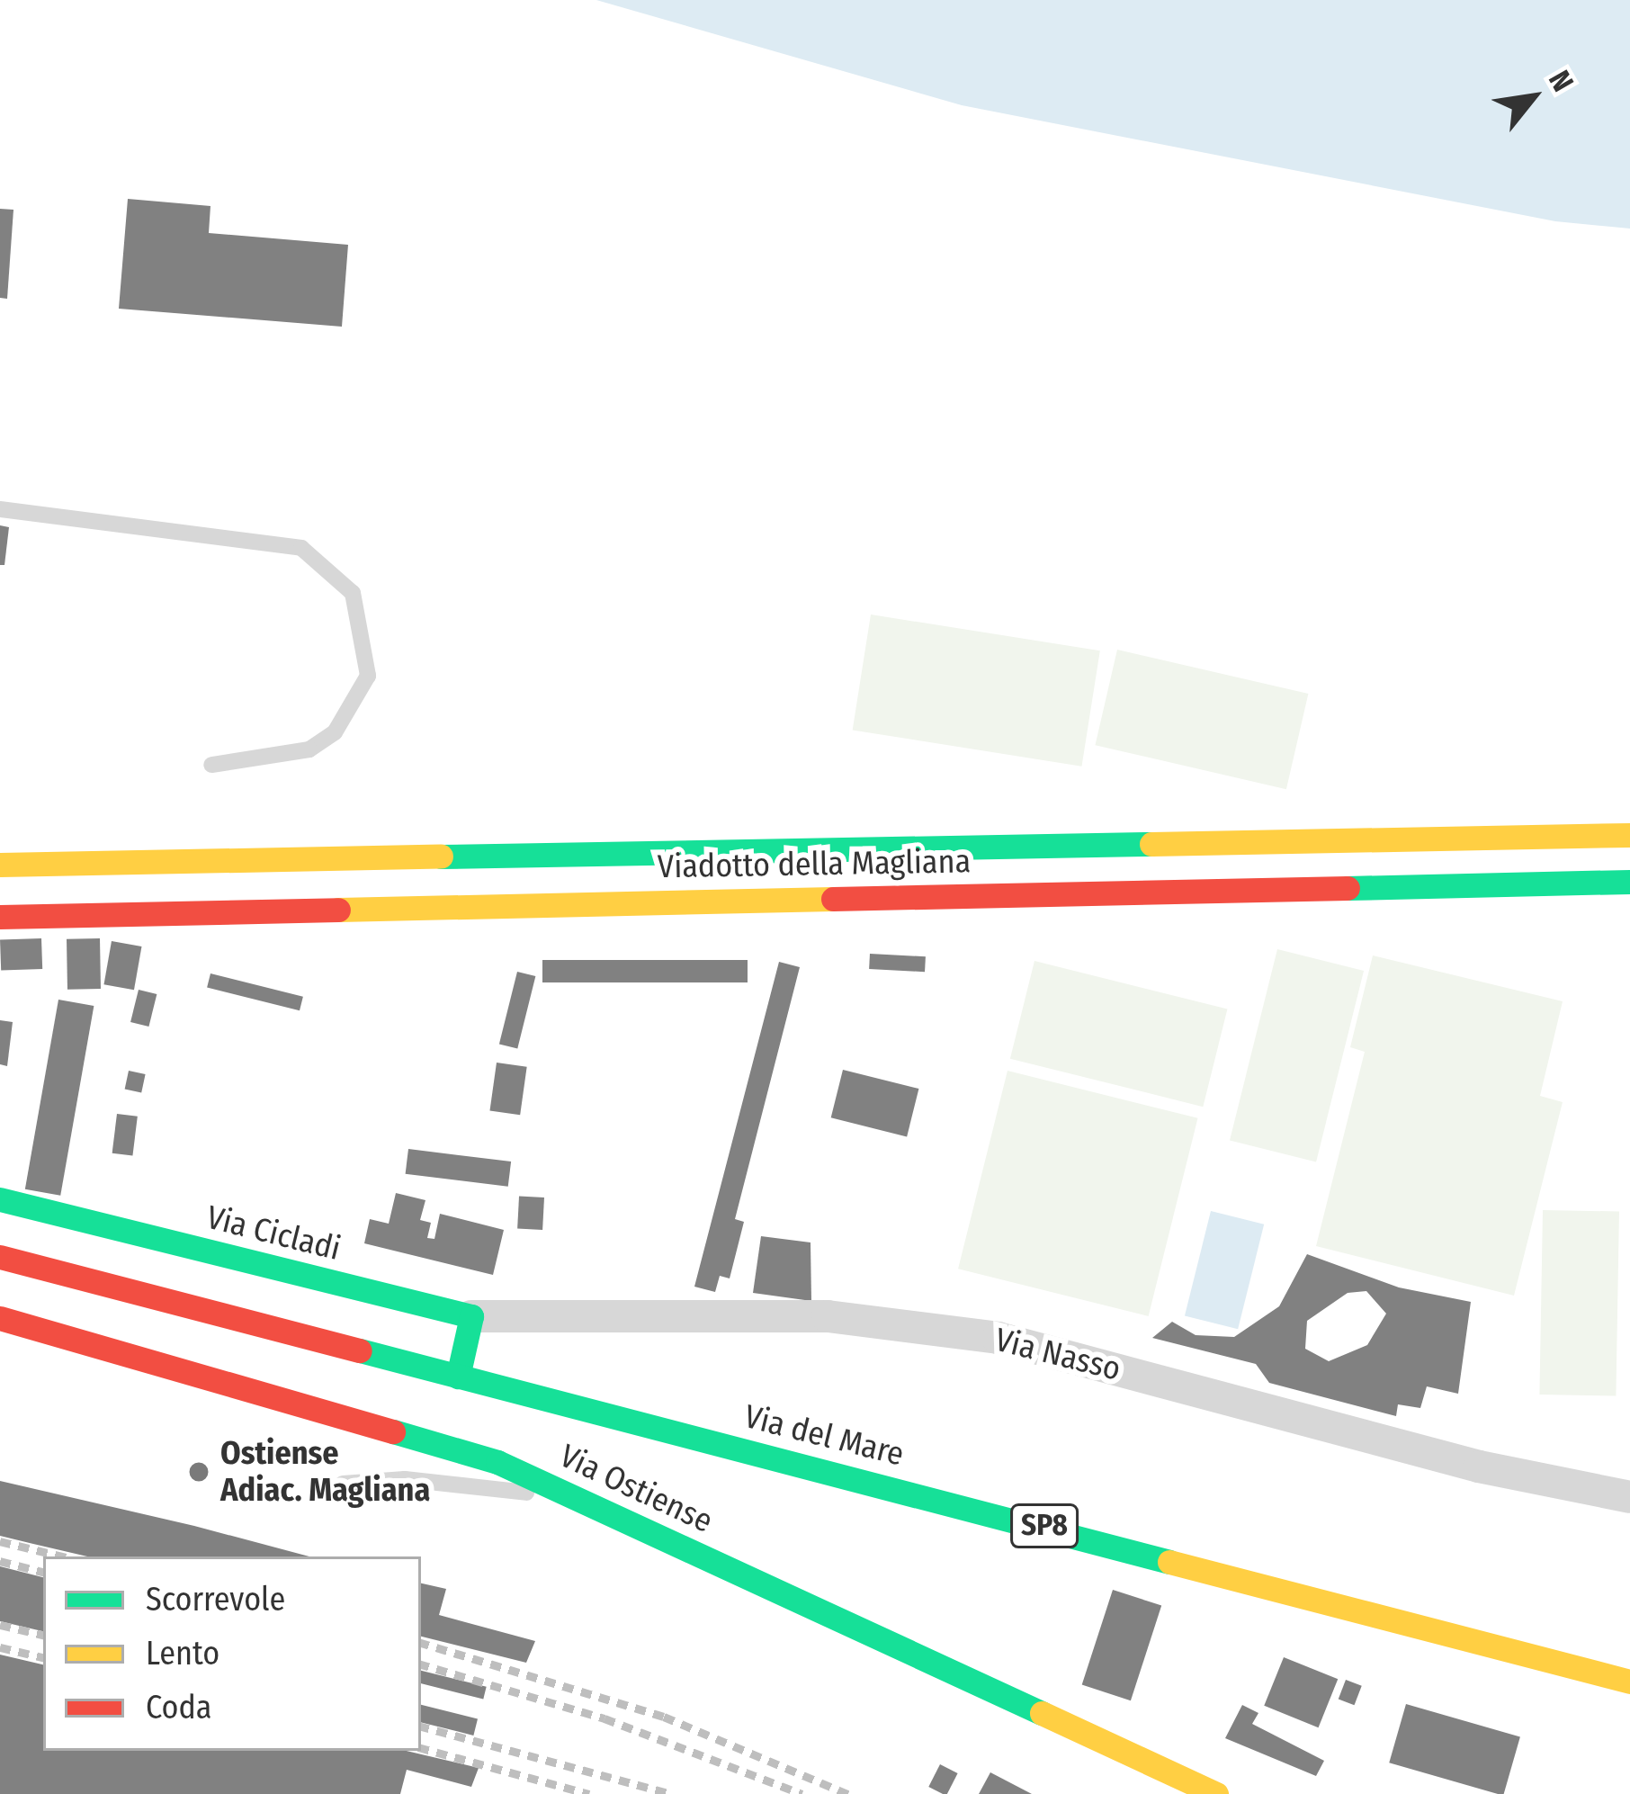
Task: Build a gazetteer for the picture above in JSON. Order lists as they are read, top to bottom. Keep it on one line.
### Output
{"streets":{"main road":["Viadotto della Magliana","Via Cicladi","Via del Mare","Via Ostiense","SP8"],"street":["Via Nasso"]},"crossings":[["Via Cicladi","Via Nasso"]],"places":["Ostiense Adiac. Magliana"],"legend":["Scorrevole","Lento","Coda"],"north":"top right"}
